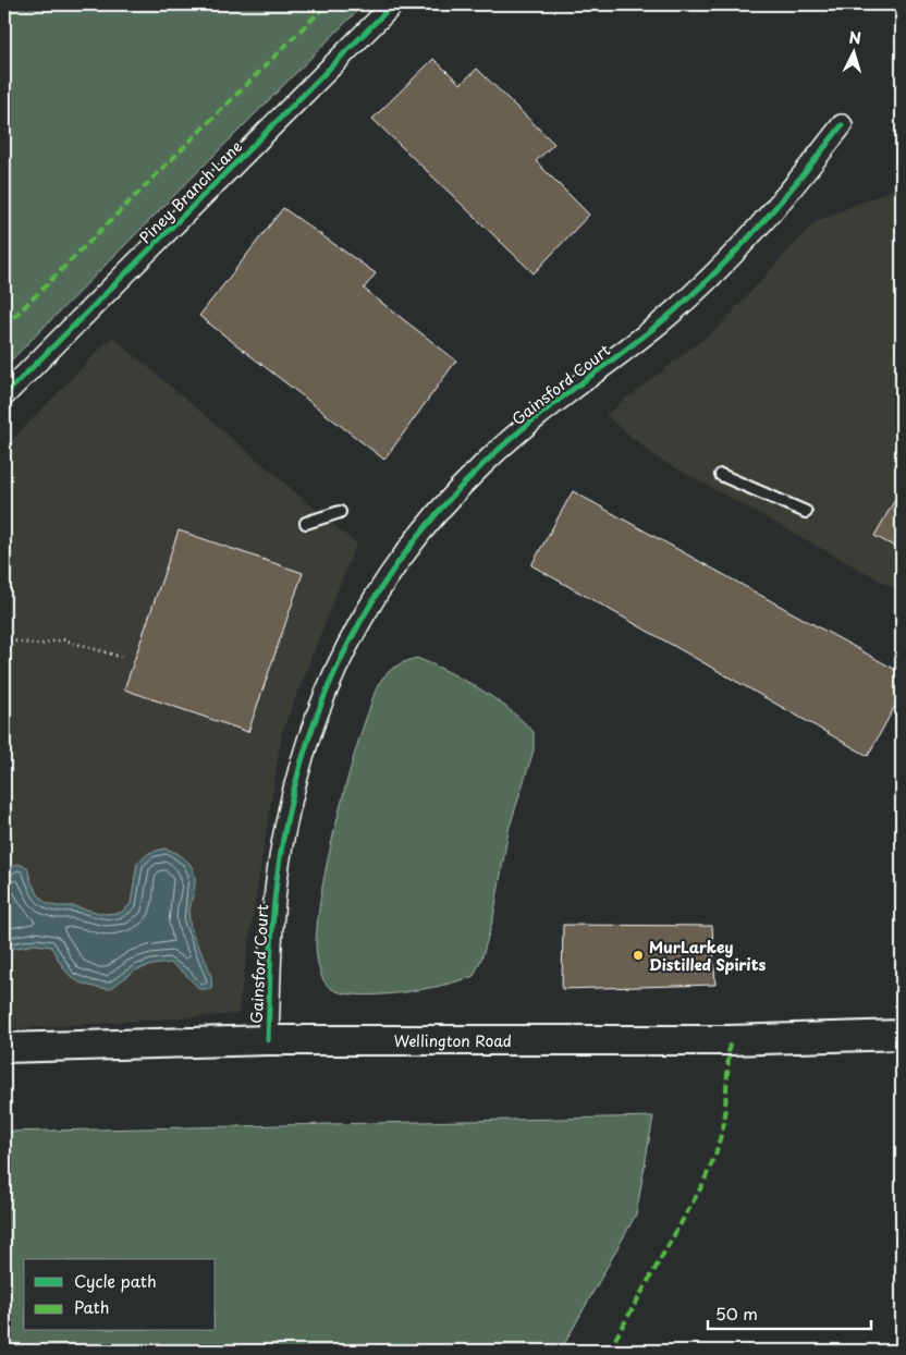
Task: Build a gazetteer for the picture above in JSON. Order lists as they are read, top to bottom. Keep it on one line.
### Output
{"streets":{"main road":["Wellington Road"],"street":["Piney Branch Lane","Gainsford Court"]},"crossings":[["Gainsford Court","Wellington Road"]],"places":["MurLarkey Distilled Spirits"],"legend":["Cycle path","Path"],"scale_bar":"50 m","north":"top"}
